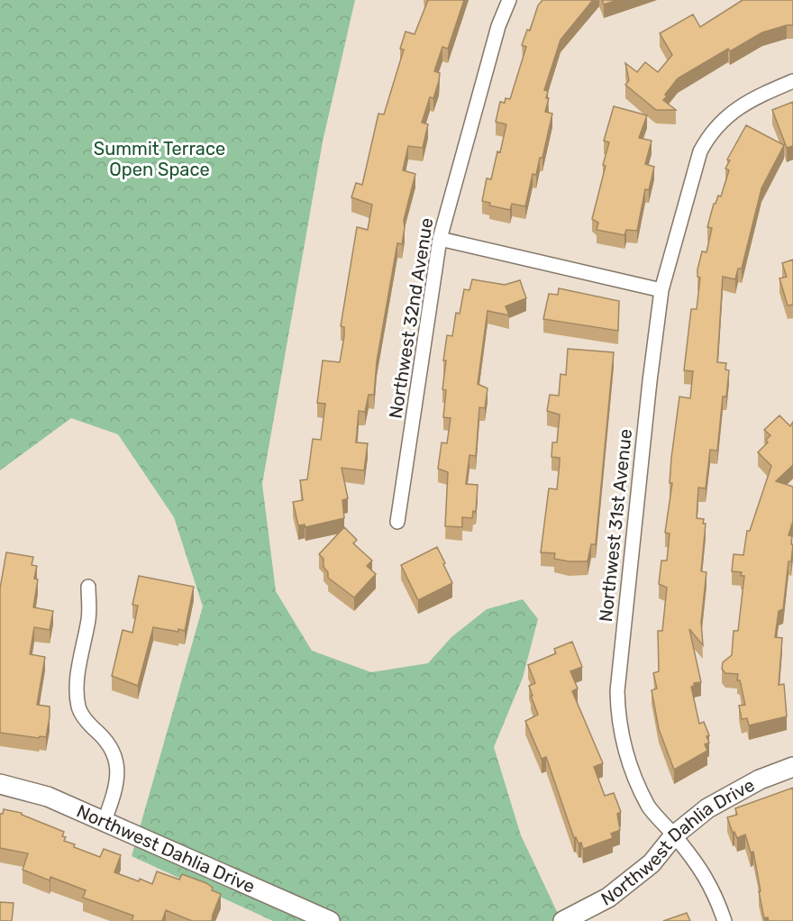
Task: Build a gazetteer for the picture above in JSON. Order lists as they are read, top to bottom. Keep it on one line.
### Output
{"streets":{"street":["Northwest 32nd Avenue","Northwest 31st Avenue","Northwest Dahlia Drive"]},"crossings":[["Northwest 31st Avenue","Northwest Dahlia Drive"]],"parks":["Summit Terrace Open Space"]}
